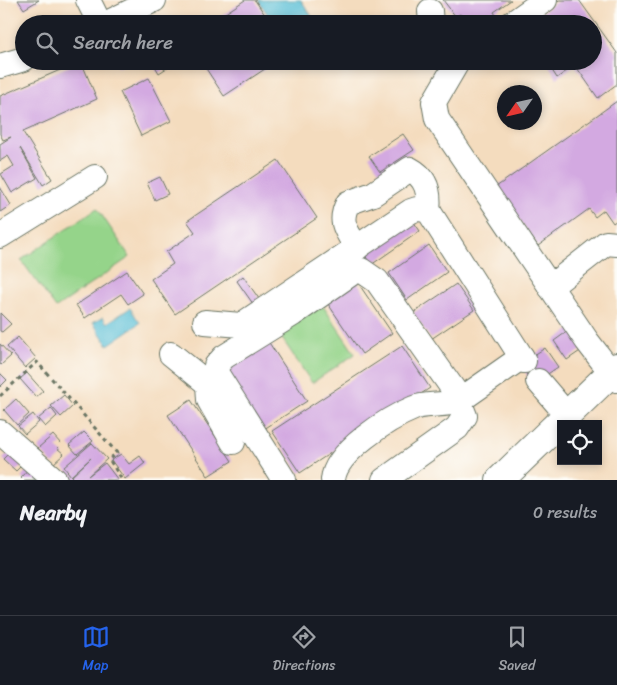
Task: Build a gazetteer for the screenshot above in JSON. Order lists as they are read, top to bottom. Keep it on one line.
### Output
{"north":"bottom left","page":{"search":"Search here","heading":["Nearby","0 results"],"nav":["Map","Directions","Saved"]}}
